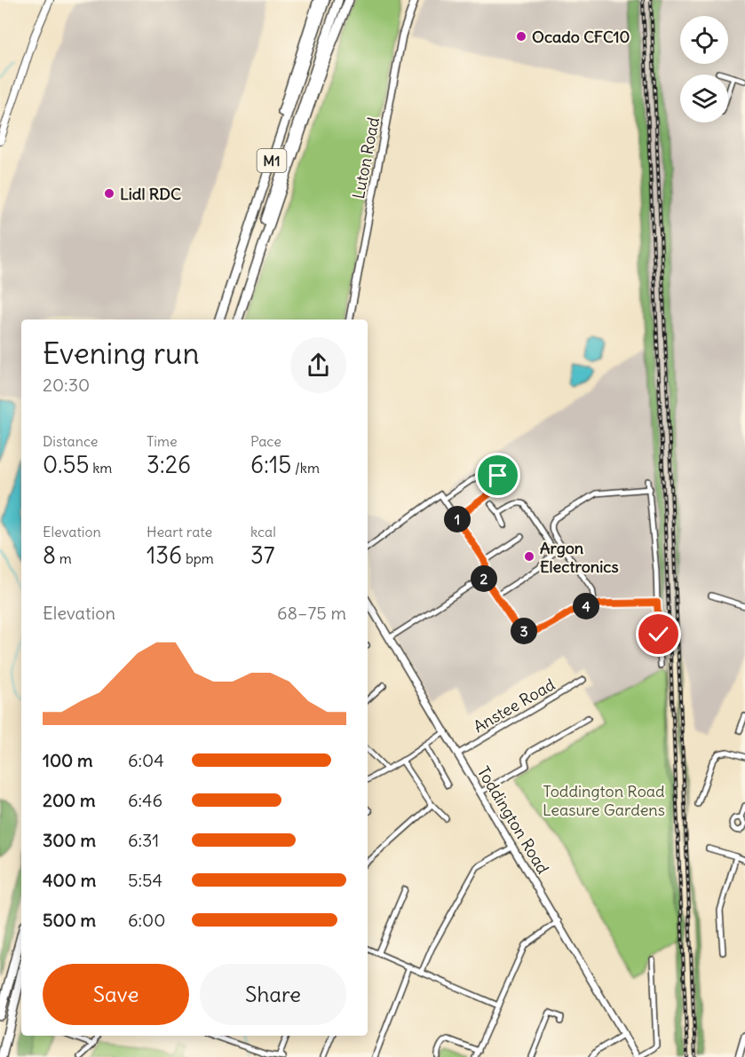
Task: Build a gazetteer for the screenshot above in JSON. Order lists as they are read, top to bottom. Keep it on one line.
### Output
{"streets":{"highway":["M1"],"main road":["Luton Road","Toddington Road"],"street":["Anstee Road"]},"crossings":[["Anstee Road","Toddington Road"]],"parks":["Toddington Road Leasure Gardens"],"places":["Ocado CFC10","Lidl RDC","Argon Electronics"],"page":{"heading":["Evening run","20:30"],"stats":[["Distance","0.55 km"],["Time","3:26"],["Pace","6:15 /km"],["Elevation","8 m"],["Heart rate","136 bpm"],["kcal","37"]],"pins":["1","2","4","3"],"chart":["Elevation","68–75 m"],"list":[{"name":"100 m","note":"6:04"},{"name":"200 m","note":"6:46"},{"name":"300 m","note":"6:31"},{"name":"400 m","note":"5:54"},{"name":"500 m","note":"6:00"}],"buttons":["Save","Share"]}}
